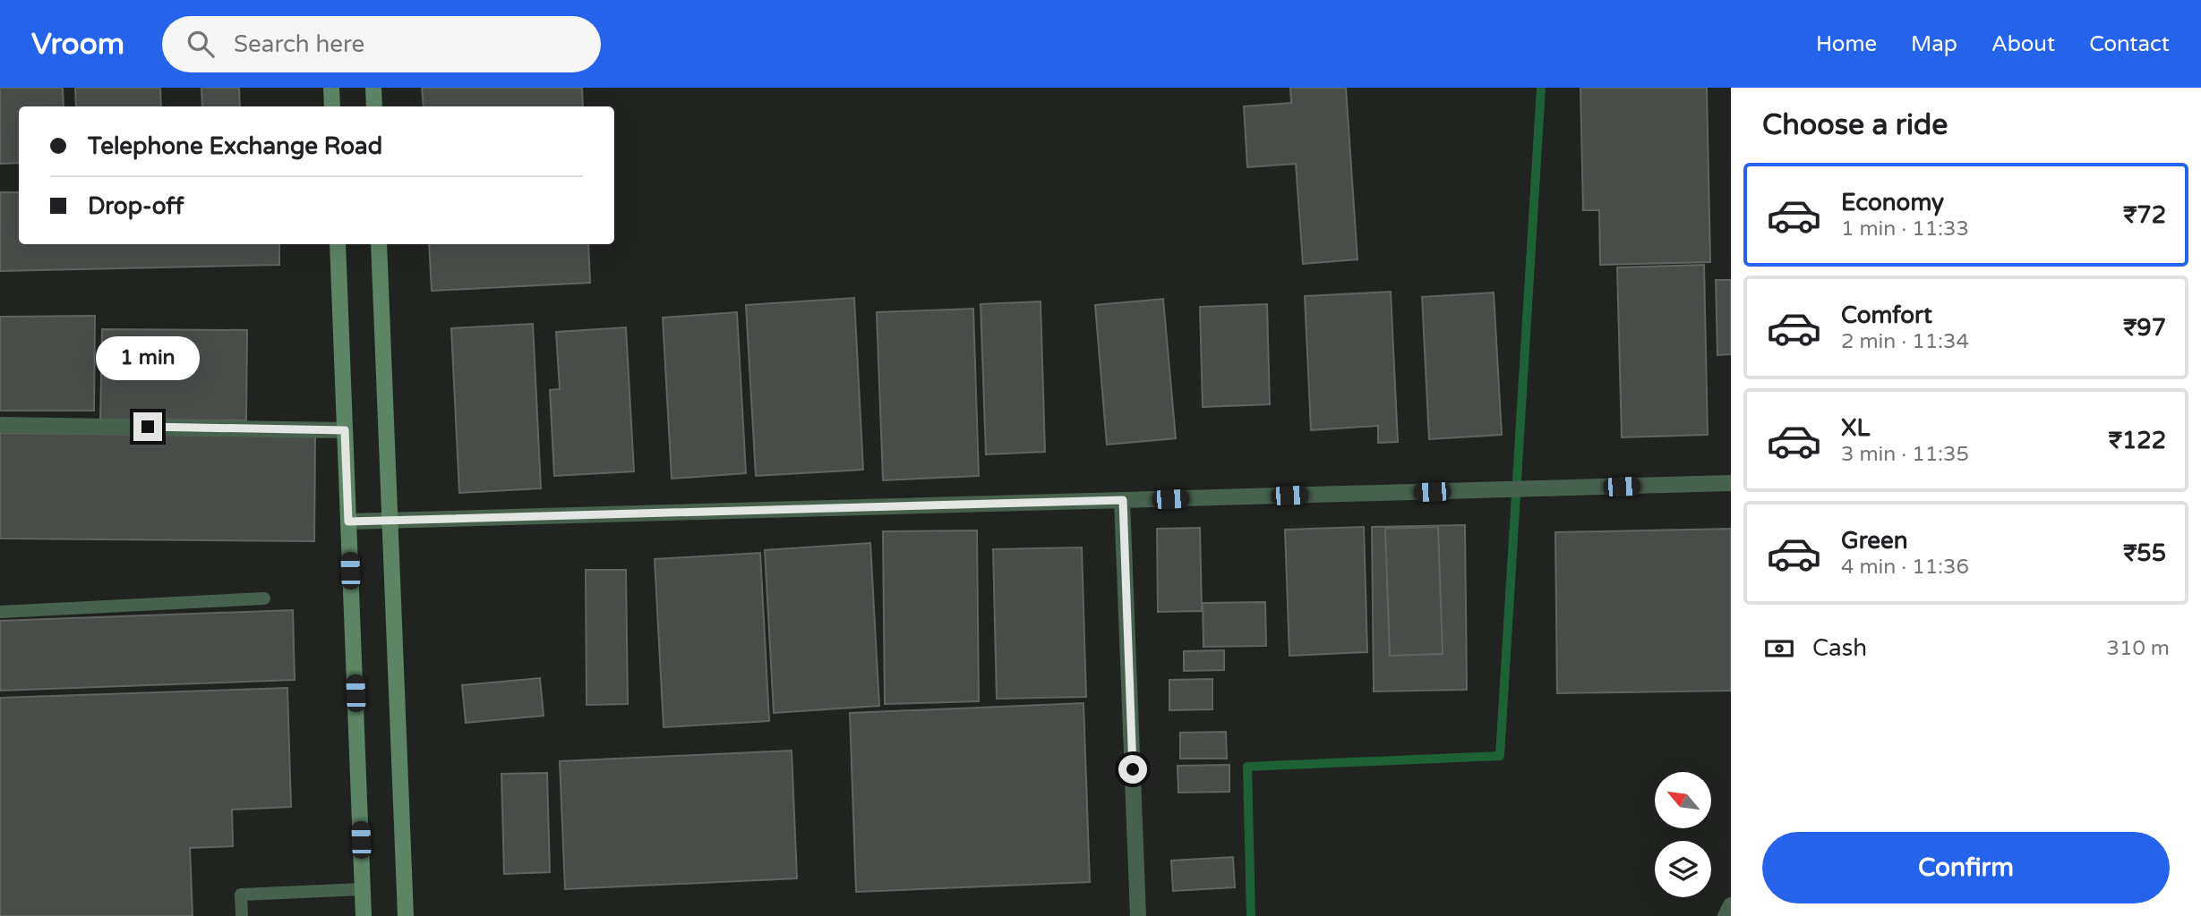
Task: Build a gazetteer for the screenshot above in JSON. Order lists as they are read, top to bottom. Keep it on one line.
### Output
{"north":"top left","page":{"header":"Vroom","search":"Search here","nav":["Home","Map","About","Contact"],"heading":"Choose a ride","banner":["Telephone Exchange Road","Drop-off"],"list":[{"name":"Economy","note":"1 min · 11:33","value":"₹72"},{"name":"Comfort","note":"2 min · 11:34","value":"₹97"},{"name":"XL","note":"3 min · 11:35","value":"₹122"},{"name":"Green","note":"4 min · 11:36","value":"₹55"}],"bubble":"1 min","pay":["Cash","310 m"],"buttons":"Confirm"}}
